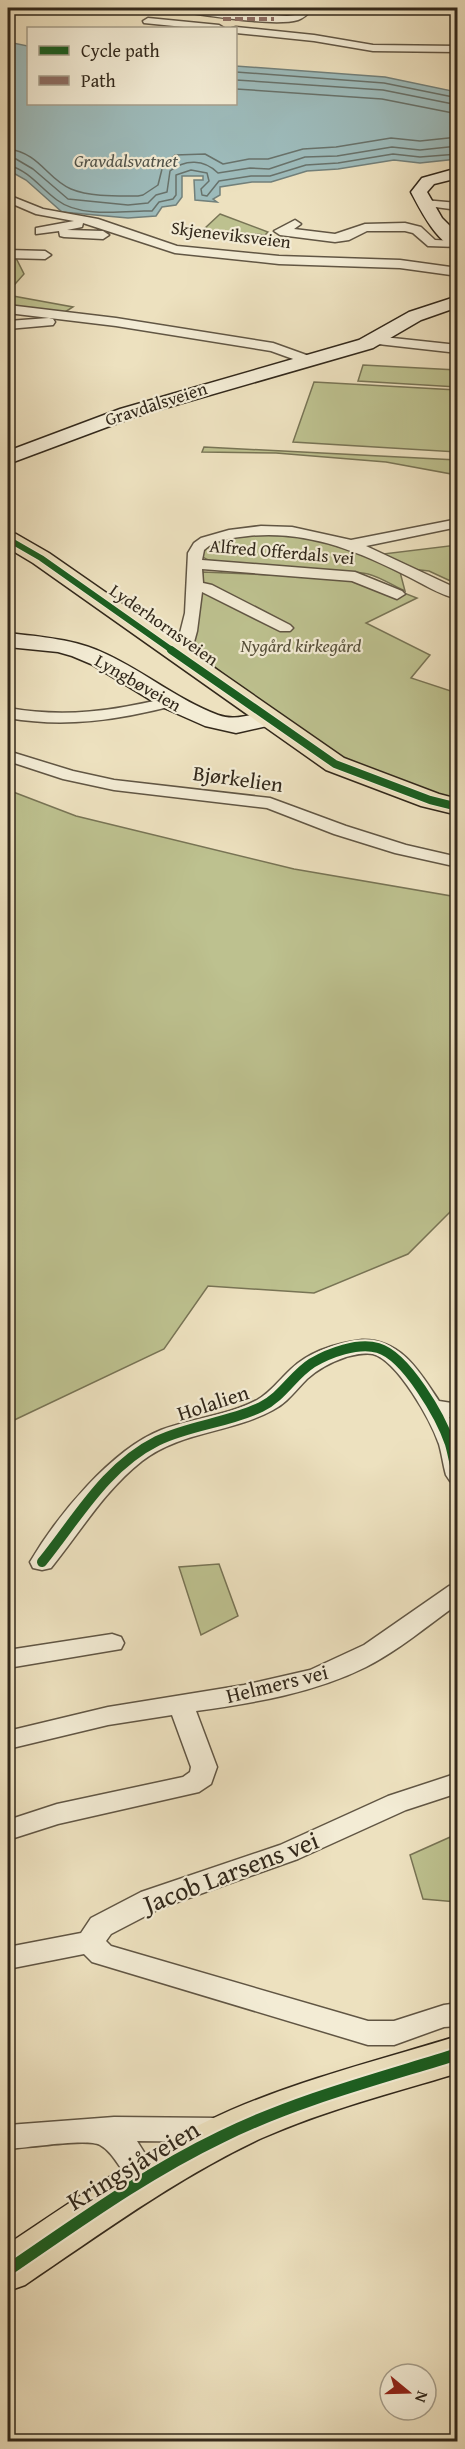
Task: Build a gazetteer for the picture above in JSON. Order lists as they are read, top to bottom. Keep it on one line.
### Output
{"streets":{"main road":["Gravdalsveien","Lyderhornsveien","Lyngbøveien","Kringsjåveien"],"street":["Skjeneviksveien","Alfred Offerdals vei","Bjørkelien","Holalien","Helmers vei","Jacob Larsens vei"]},"crossings":[["Alfred Offerdals vei","Lyderhornsveien"],["Lyderhornsveien","Lyngbøveien"]],"water":["Gravdalsvatnet"],"parks":["Nygård kirkegård"],"legend":["Cycle path","Path"],"north":"right"}
